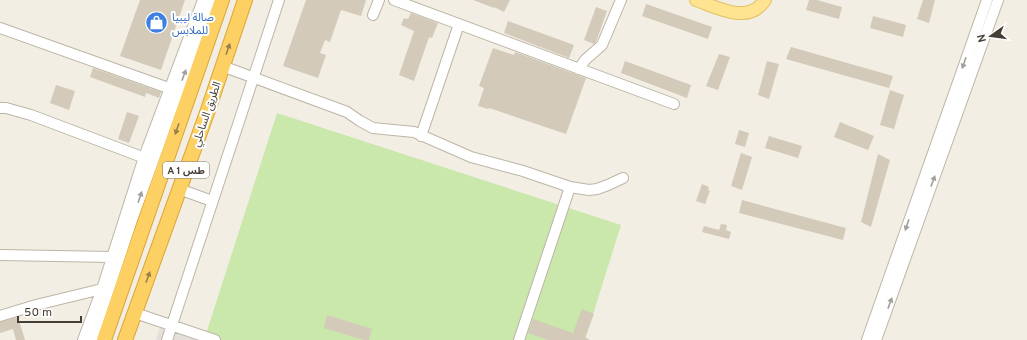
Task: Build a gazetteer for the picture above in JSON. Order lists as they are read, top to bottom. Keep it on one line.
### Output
{"streets":{"highway":["الطريق الساحلي","A 1 طس"]},"places":{"shop":["صالة ليبيا للملابس"]},"scale_bar":"50 m","north":"left"}
